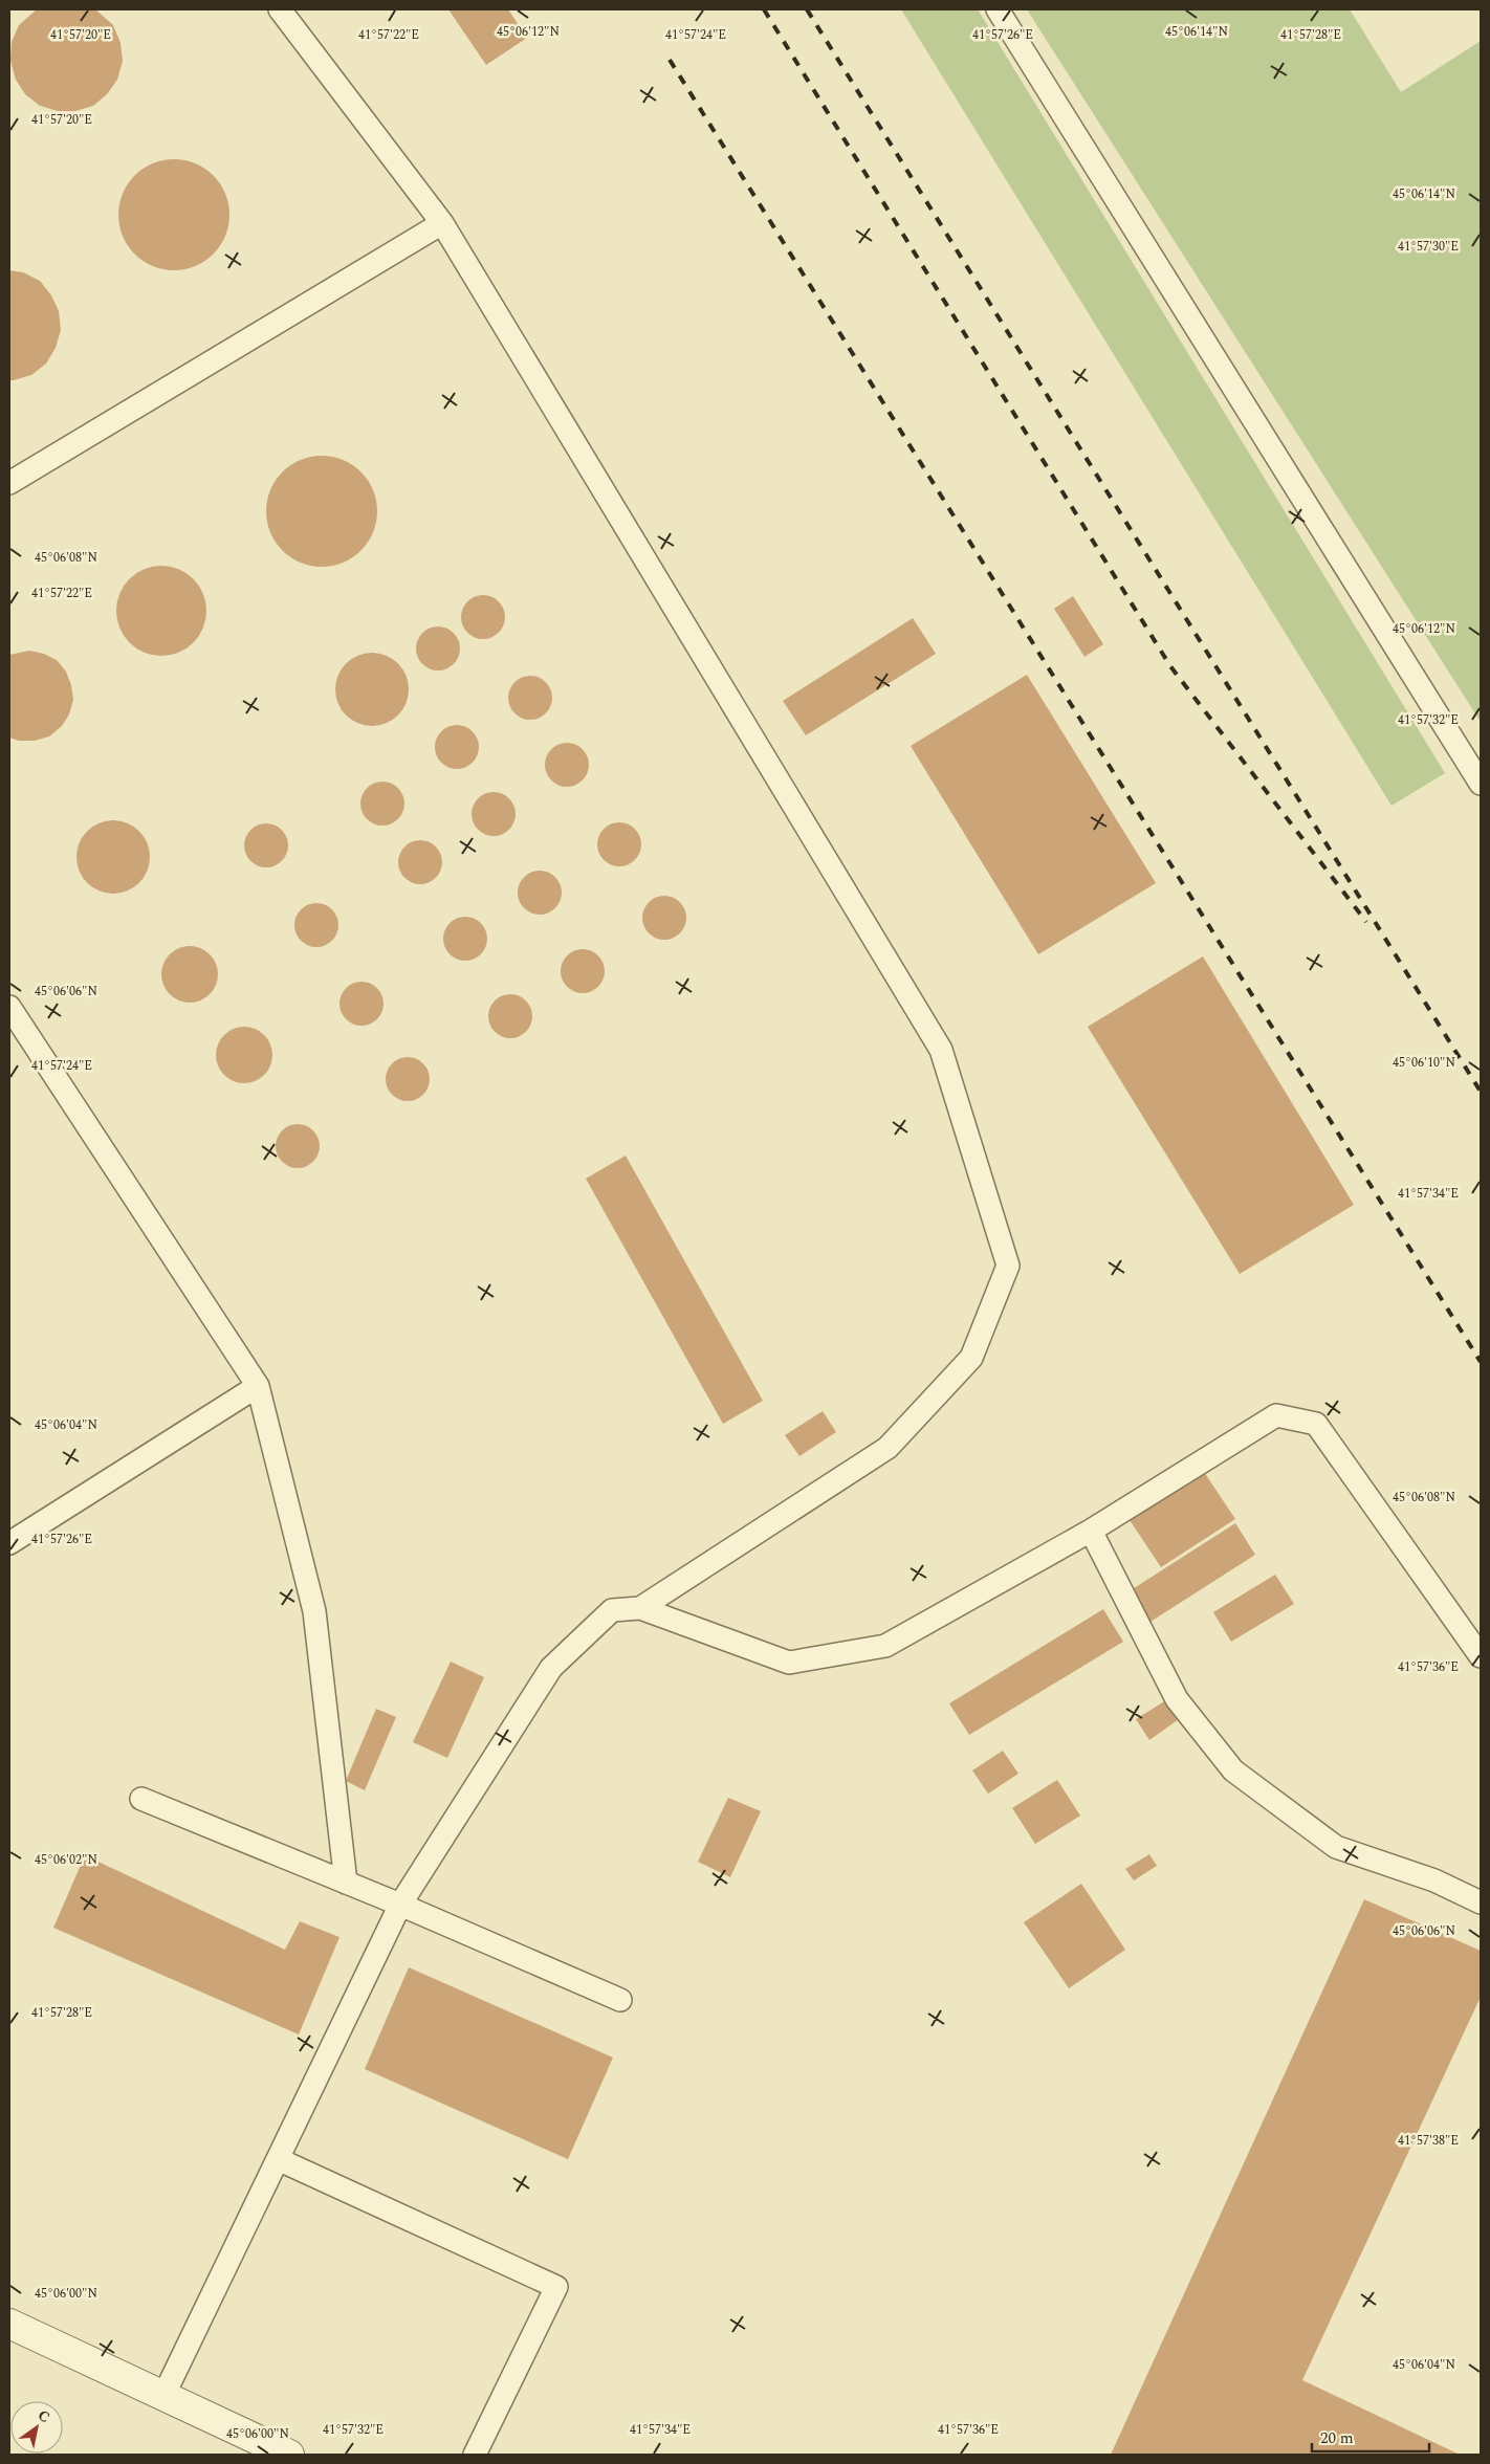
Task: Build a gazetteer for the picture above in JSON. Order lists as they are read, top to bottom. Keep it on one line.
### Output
{"scale_bar":"20 m","north":"top right","coordinates":["45°06'12\"N","45°06'14\"N","41°57'28\"E","41°57'20\"E","41°57'22\"E","41°57'24\"E","41°57'26\"E","41°57'30\"E","45°06'08\"N","41°57'32\"E","45°06'06\"N","45°06'10\"N","41°57'34\"E","45°06'04\"N","41°57'36\"E","45°06'02\"N","41°57'38\"E","45°06'00\"N"]}
